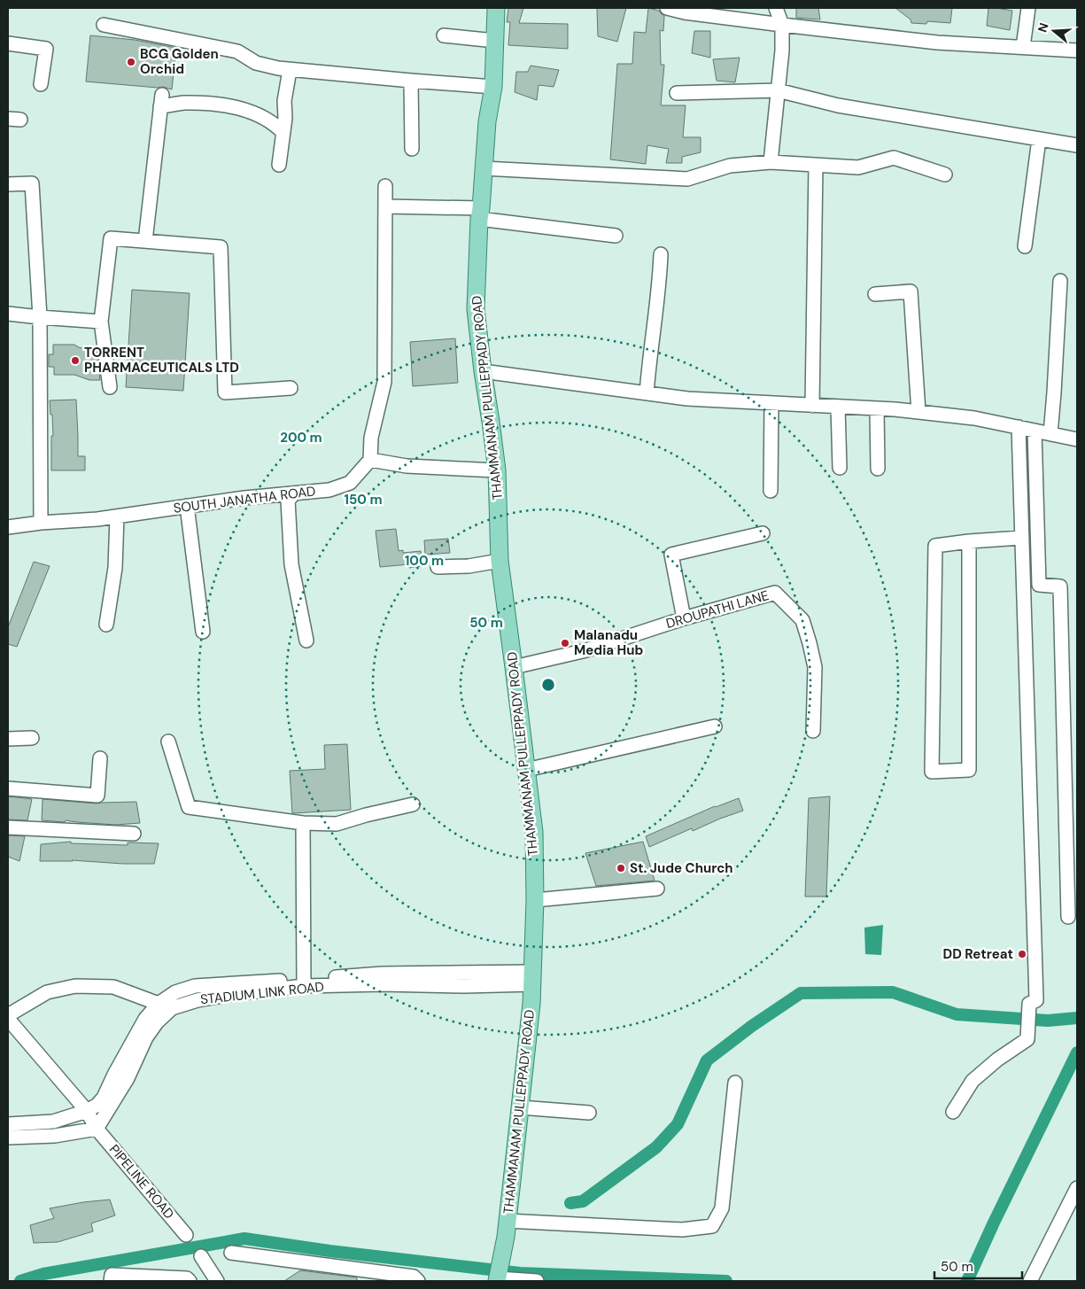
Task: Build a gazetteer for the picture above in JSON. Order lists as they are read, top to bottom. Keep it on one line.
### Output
{"streets":{"main road":["THAMMANAM PULLEPPADY ROAD"],"street":["SOUTH JANATHA ROAD","DROUPATHI LANE","STADIUM LINK ROAD","PIPELINE ROAD"]},"crossings":[["THAMMANAM PULLEPPADY ROAD","DROUPATHI LANE"],["THAMMANAM PULLEPPADY ROAD","STADIUM LINK ROAD"],["STADIUM LINK ROAD","PIPELINE ROAD"]],"places":["BCG Golden Orchid","TORRENT PHARMACEUTICALS LTD","Malanadu Media Hub","St. Jude Church","DD Retreat"],"scale_bar":"50 m","north":"left","rings":["200 m","150 m","100 m","50 m"]}
